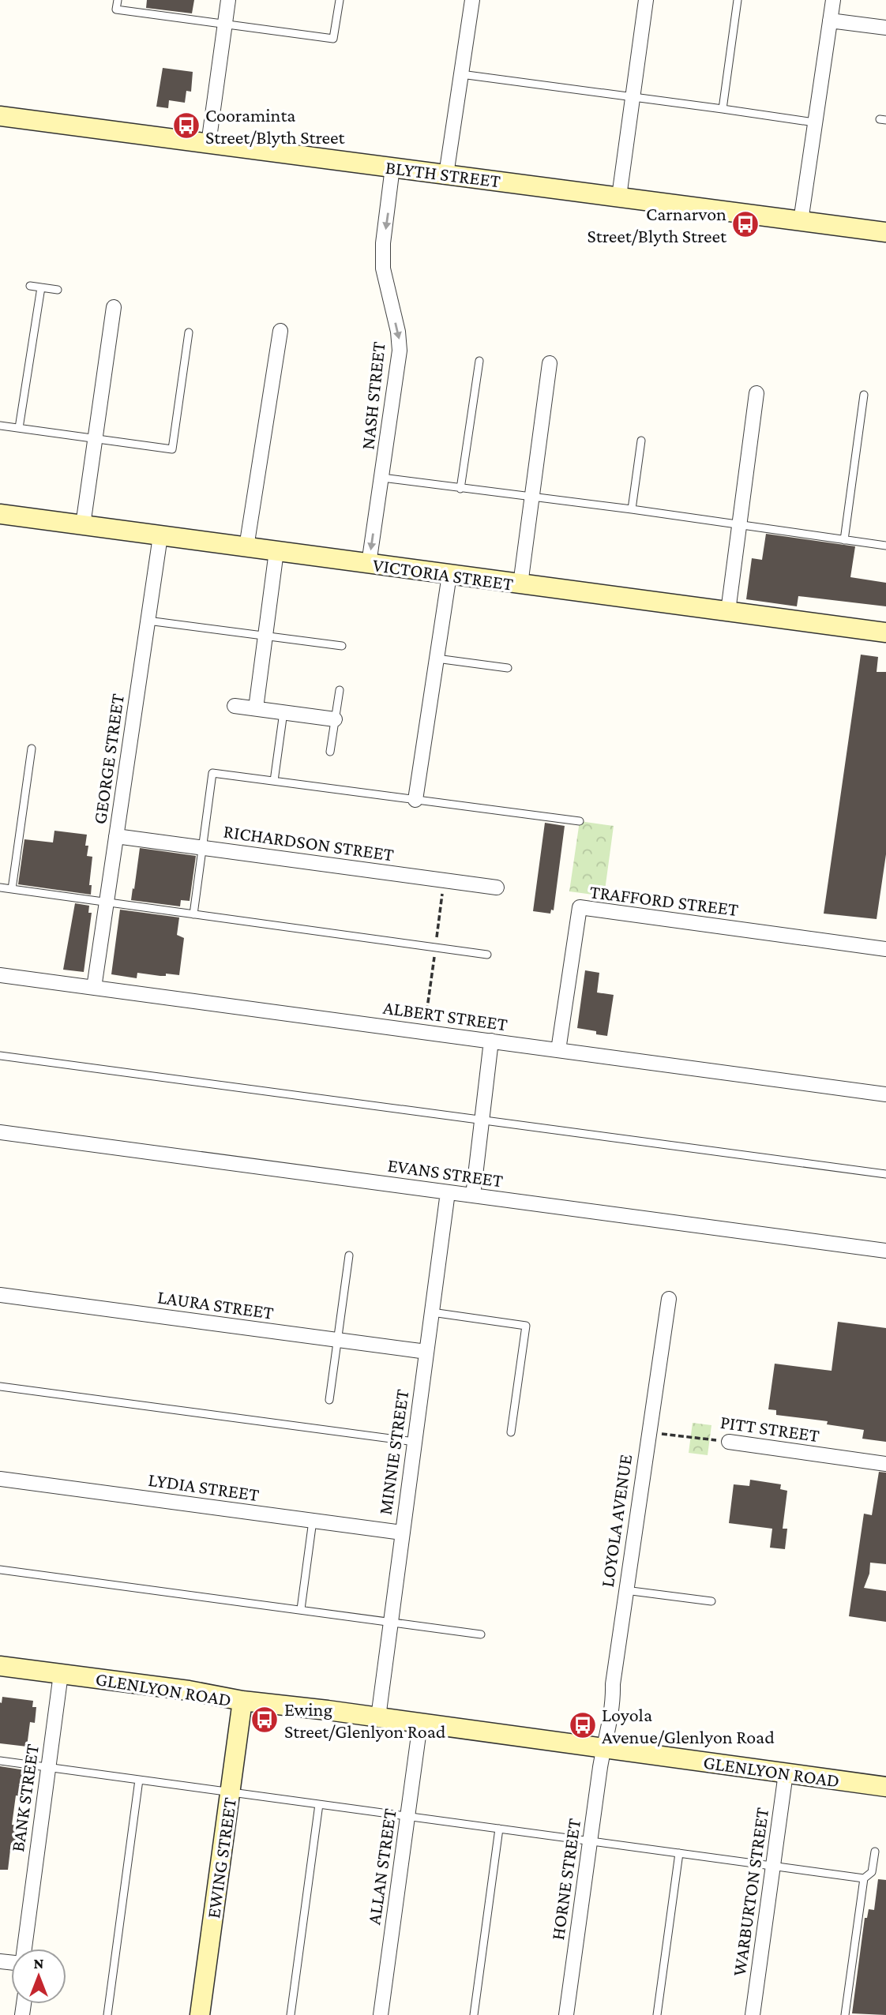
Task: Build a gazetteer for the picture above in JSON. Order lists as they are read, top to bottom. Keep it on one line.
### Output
{"streets":{"street":["BLYTH STREET","NASH STREET","VICTORIA STREET","GEORGE STREET","RICHARDSON STREET","TRAFFORD STREET","ALBERT STREET","EVANS STREET","LAURA STREET","PITT STREET","MINNIE STREET","LYDIA STREET","LOYOLA AVENUE","GLENLYON ROAD","BANK STREET","EWING STREET","ALLAN STREET","HORNE STREET","WARBURTON STREET"]},"crossings":[["BLYTH STREET","NASH STREET"],["NASH STREET","VICTORIA STREET"],["VICTORIA STREET","GEORGE STREET"],["GEORGE STREET","RICHARDSON STREET"],["GEORGE STREET","ALBERT STREET"],["TRAFFORD STREET","ALBERT STREET"],["EVANS STREET","MINNIE STREET"],["LAURA STREET","MINNIE STREET"],["PITT STREET","LOYOLA AVENUE"],["MINNIE STREET","LYDIA STREET"],["MINNIE STREET","GLENLYON ROAD"],["LOYOLA AVENUE","GLENLYON ROAD"],["LOYOLA AVENUE","HORNE STREET"],["GLENLYON ROAD","BANK STREET"],["GLENLYON ROAD","EWING STREET"],["GLENLYON ROAD","ALLAN STREET"],["GLENLYON ROAD","HORNE STREET"],["GLENLYON ROAD","WARBURTON STREET"]],"places":{"bus stop":["Cooraminta Street/Blyth Street","Carnarvon Street/Blyth Street","Ewing Street/Glenlyon Road","Loyola Avenue/Glenlyon Road"]},"north":"top"}
